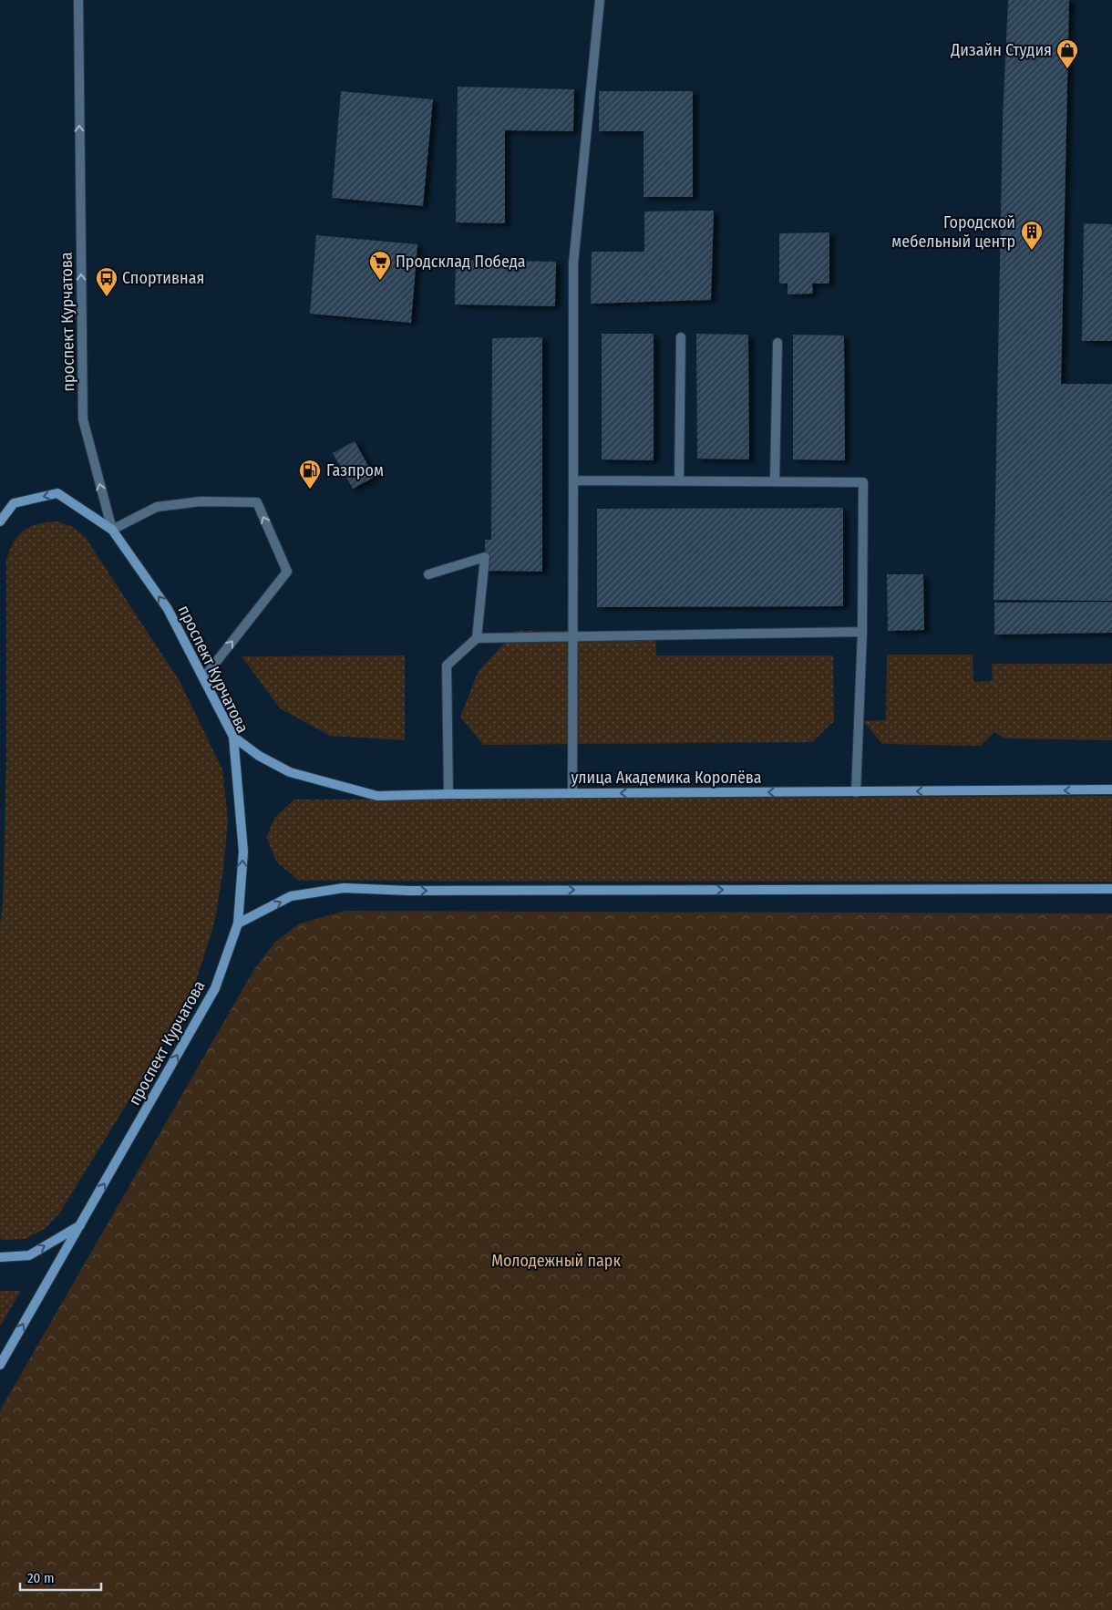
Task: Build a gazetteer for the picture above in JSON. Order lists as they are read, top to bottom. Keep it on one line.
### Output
{"streets":{"main road":["проспект Курчатова","улица Академика Королёва"]},"crossings":[["проспект Курчатова","улица Академика Королёва"]],"one_way":["проспект Курчатова","улица Академика Королёва"],"parks":["Молодежный парк"],"places":{"shop":["Дизайн Студия"],"building":["Городской мебельный центр"],"supermarket":["Продсклад Победа"],"bus stop":["Спортивная"],"fuel station":["Газпром"]},"scale_bar":"20 m"}
